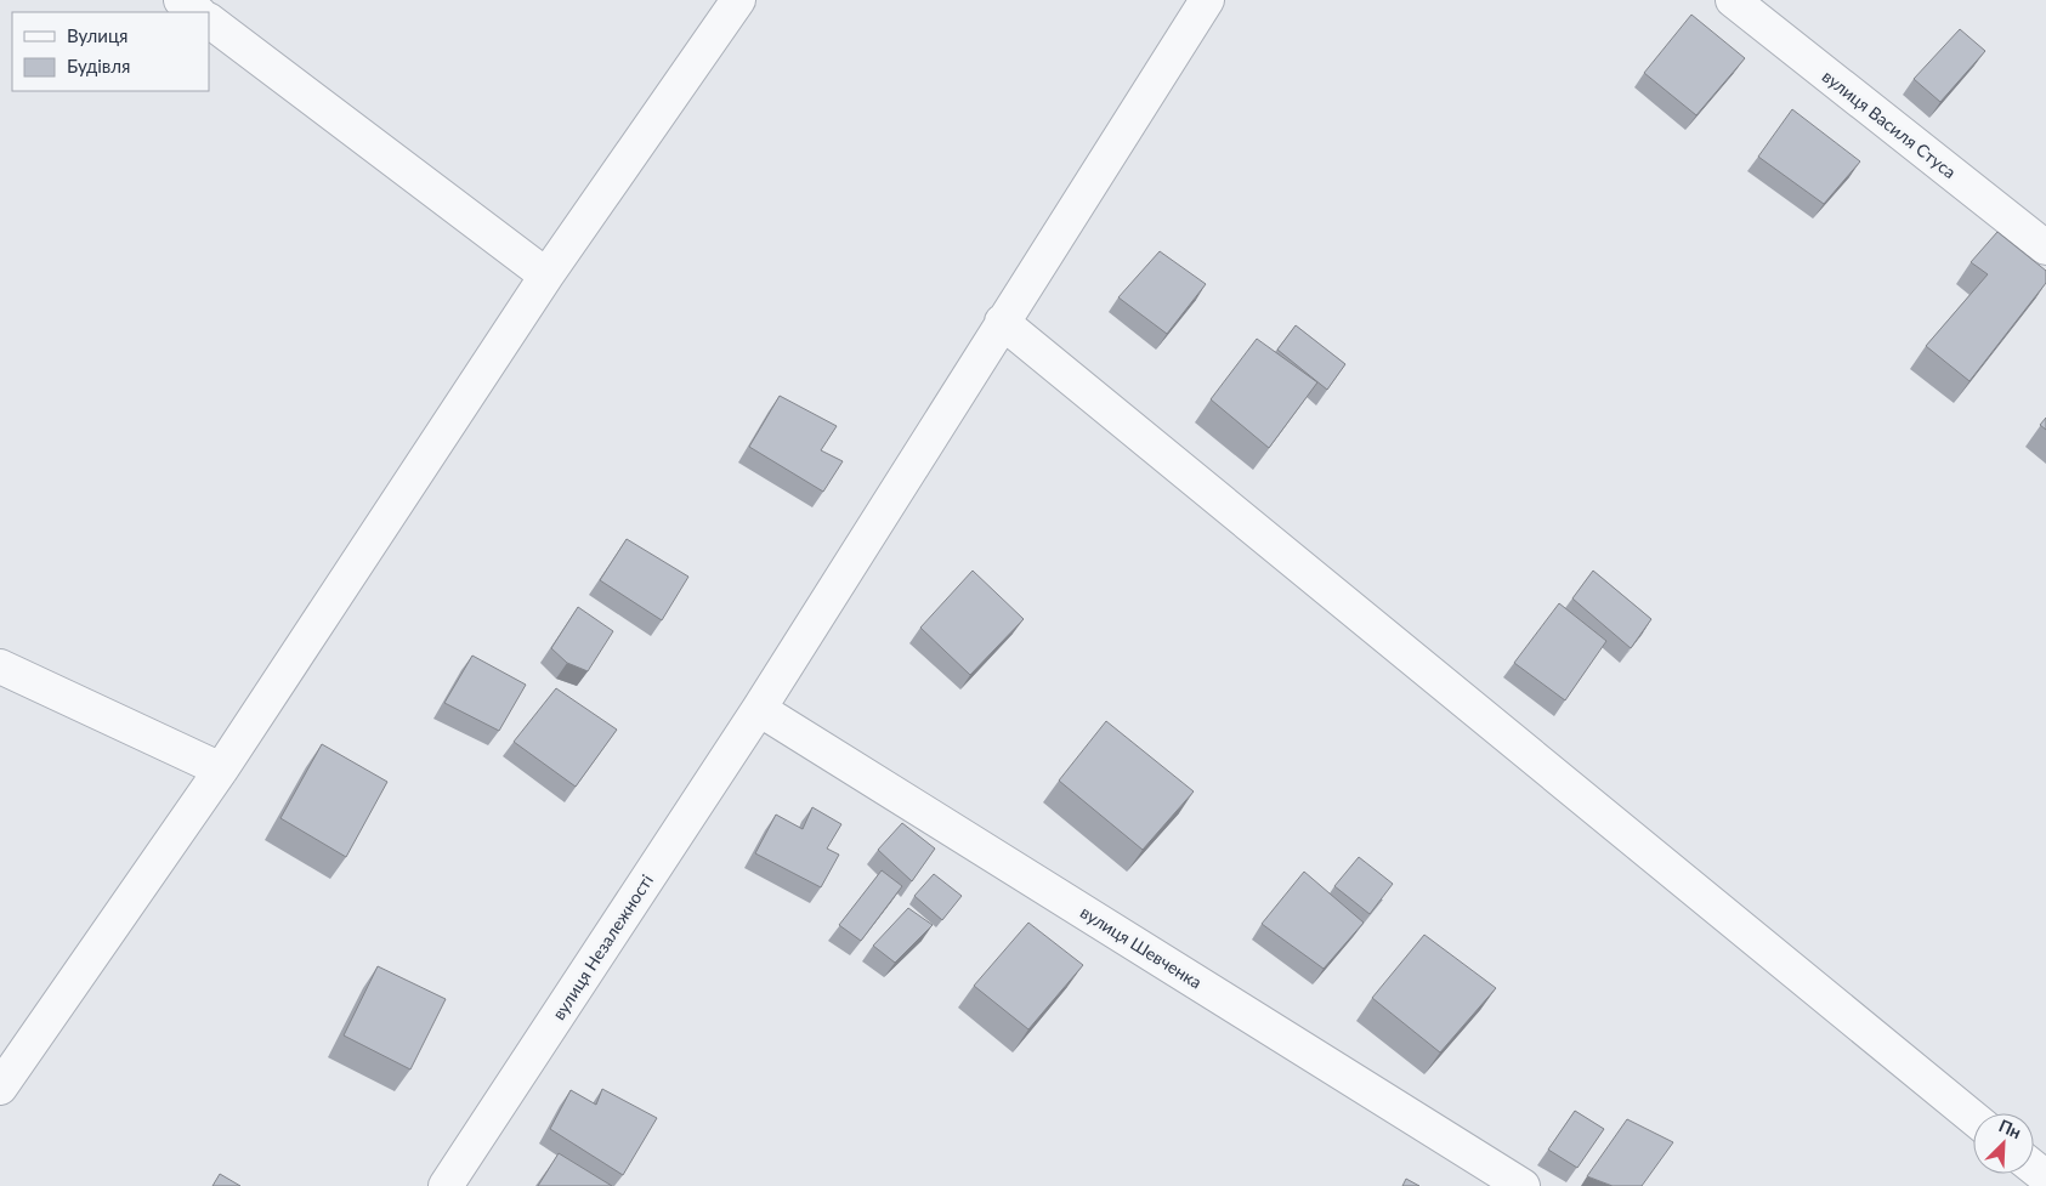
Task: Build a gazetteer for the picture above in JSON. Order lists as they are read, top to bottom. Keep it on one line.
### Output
{"streets":{"street":["вулиця Василя Стуса","вулиця Незалежності","вулиця Шевченка"]},"crossings":[["вулиця Незалежності","вулиця Шевченка"]],"legend":["Вулиця","Будівля"],"north":"top right"}
